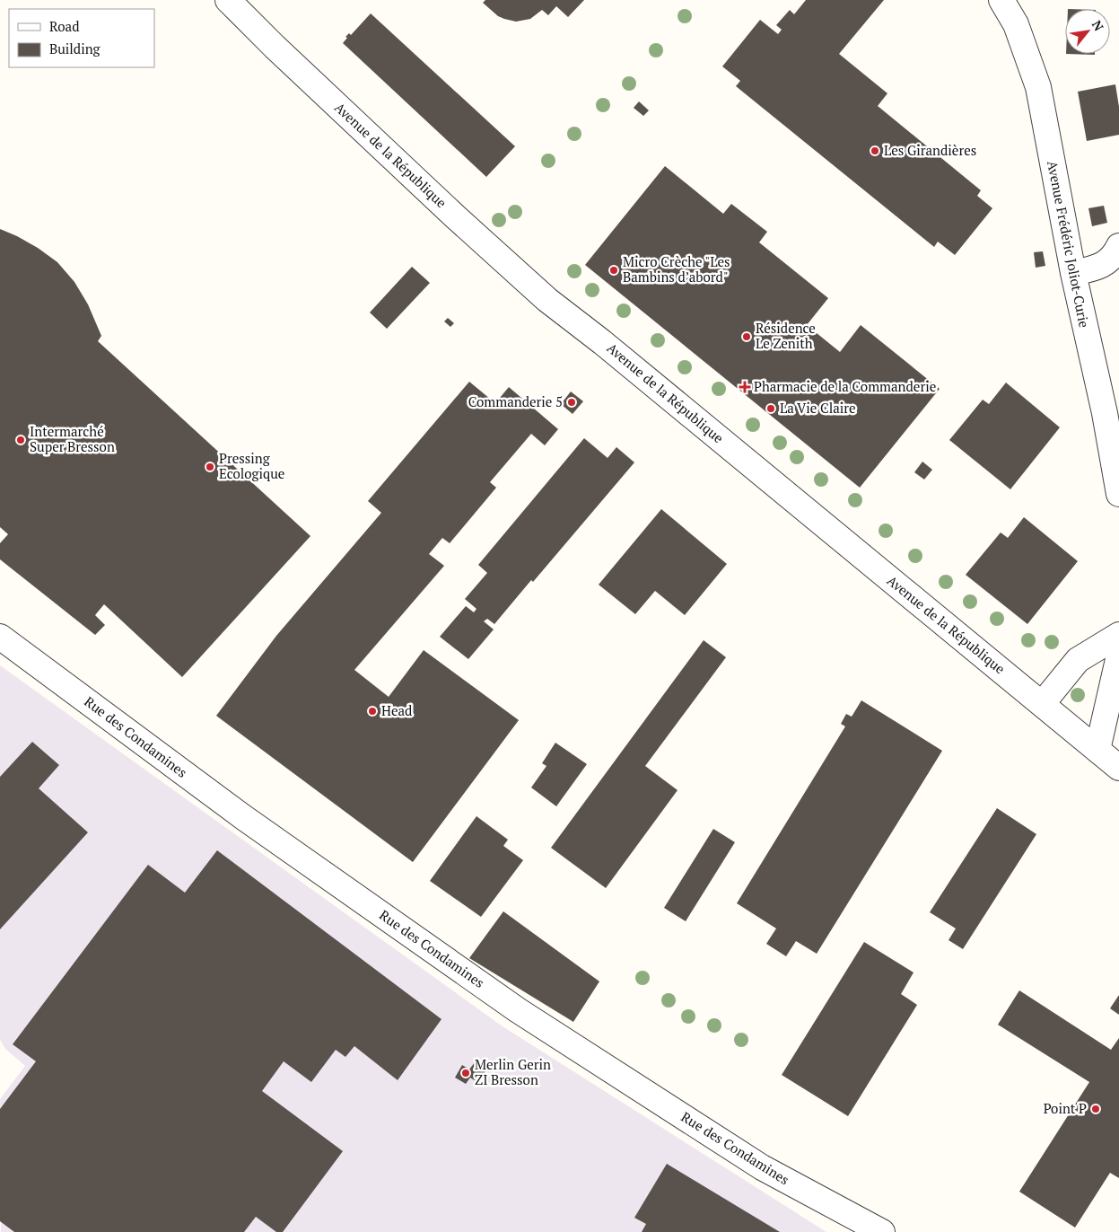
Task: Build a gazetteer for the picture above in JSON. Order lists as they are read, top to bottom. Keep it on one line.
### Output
{"streets":{"street":["Avenue de la République","Avenue Frédéric Joliot-Curie","Rue des Condamines"]},"places":{"other":["Les Girandières","Micro Crèche \"Les Bambins d’abord\"","Résidence Le Zenith","Commanderie 5","La Vie Claire","Intermarché Super Bresson","Pressing Ecologique","Head","Merlin Gerin ZI Bresson","Point P"],"health":["Pharmacie de la Commanderie"]},"legend":["Road","Building"],"north":"top right"}
